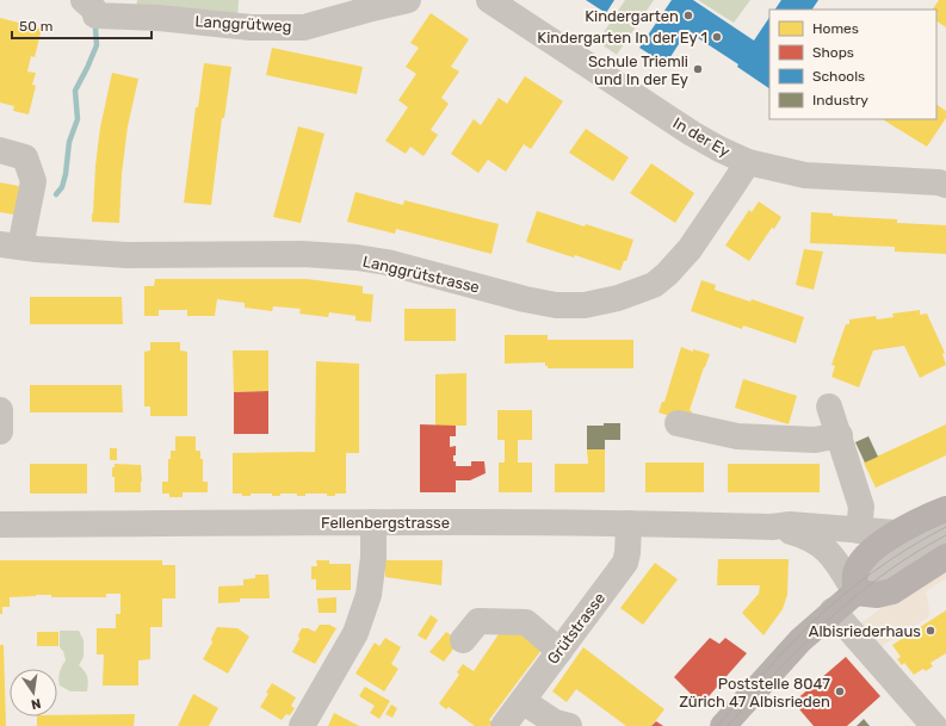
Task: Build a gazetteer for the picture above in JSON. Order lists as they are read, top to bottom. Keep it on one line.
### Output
{"streets":{"street":["Langgrütweg","In der Ey","Langgrütstrasse","Fellenbergstrasse","Grütstrasse"]},"crossings":[["In der Ey","Langgrütstrasse"],["Fellenbergstrasse","Grütstrasse"]],"places":["Kindergarten","Kindergarten In der Ey 1","Schule Triemli und In der Ey","Albisriederhaus","Poststelle 8047 Zürich 47 Albisrieden"],"legend":["Homes","Shops","Schools","Industry"],"scale_bar":"50 m","north":"bottom"}
